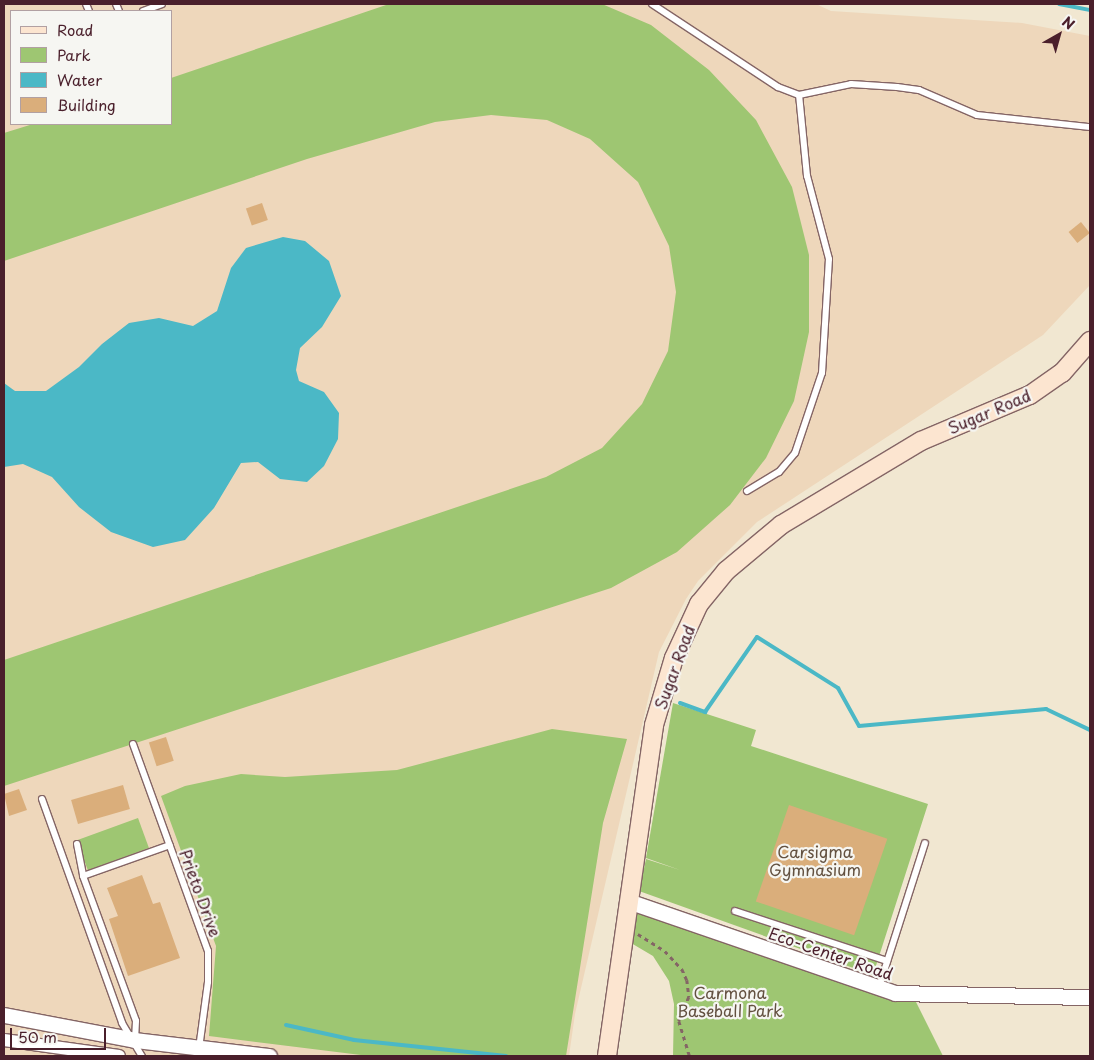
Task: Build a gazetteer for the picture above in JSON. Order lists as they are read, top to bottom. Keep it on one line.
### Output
{"streets":{"main road":["Sugar Road"],"street":["Eco-Center Road"],"lane":["Prieto Drive"]},"crossings":[["Sugar Road","Eco-Center Road"]],"parks":["Carsigma Gymnasium","Carmona Baseball Park"],"legend":["Road","Park","Water","Building"],"scale_bar":"50 m","north":"top right"}
